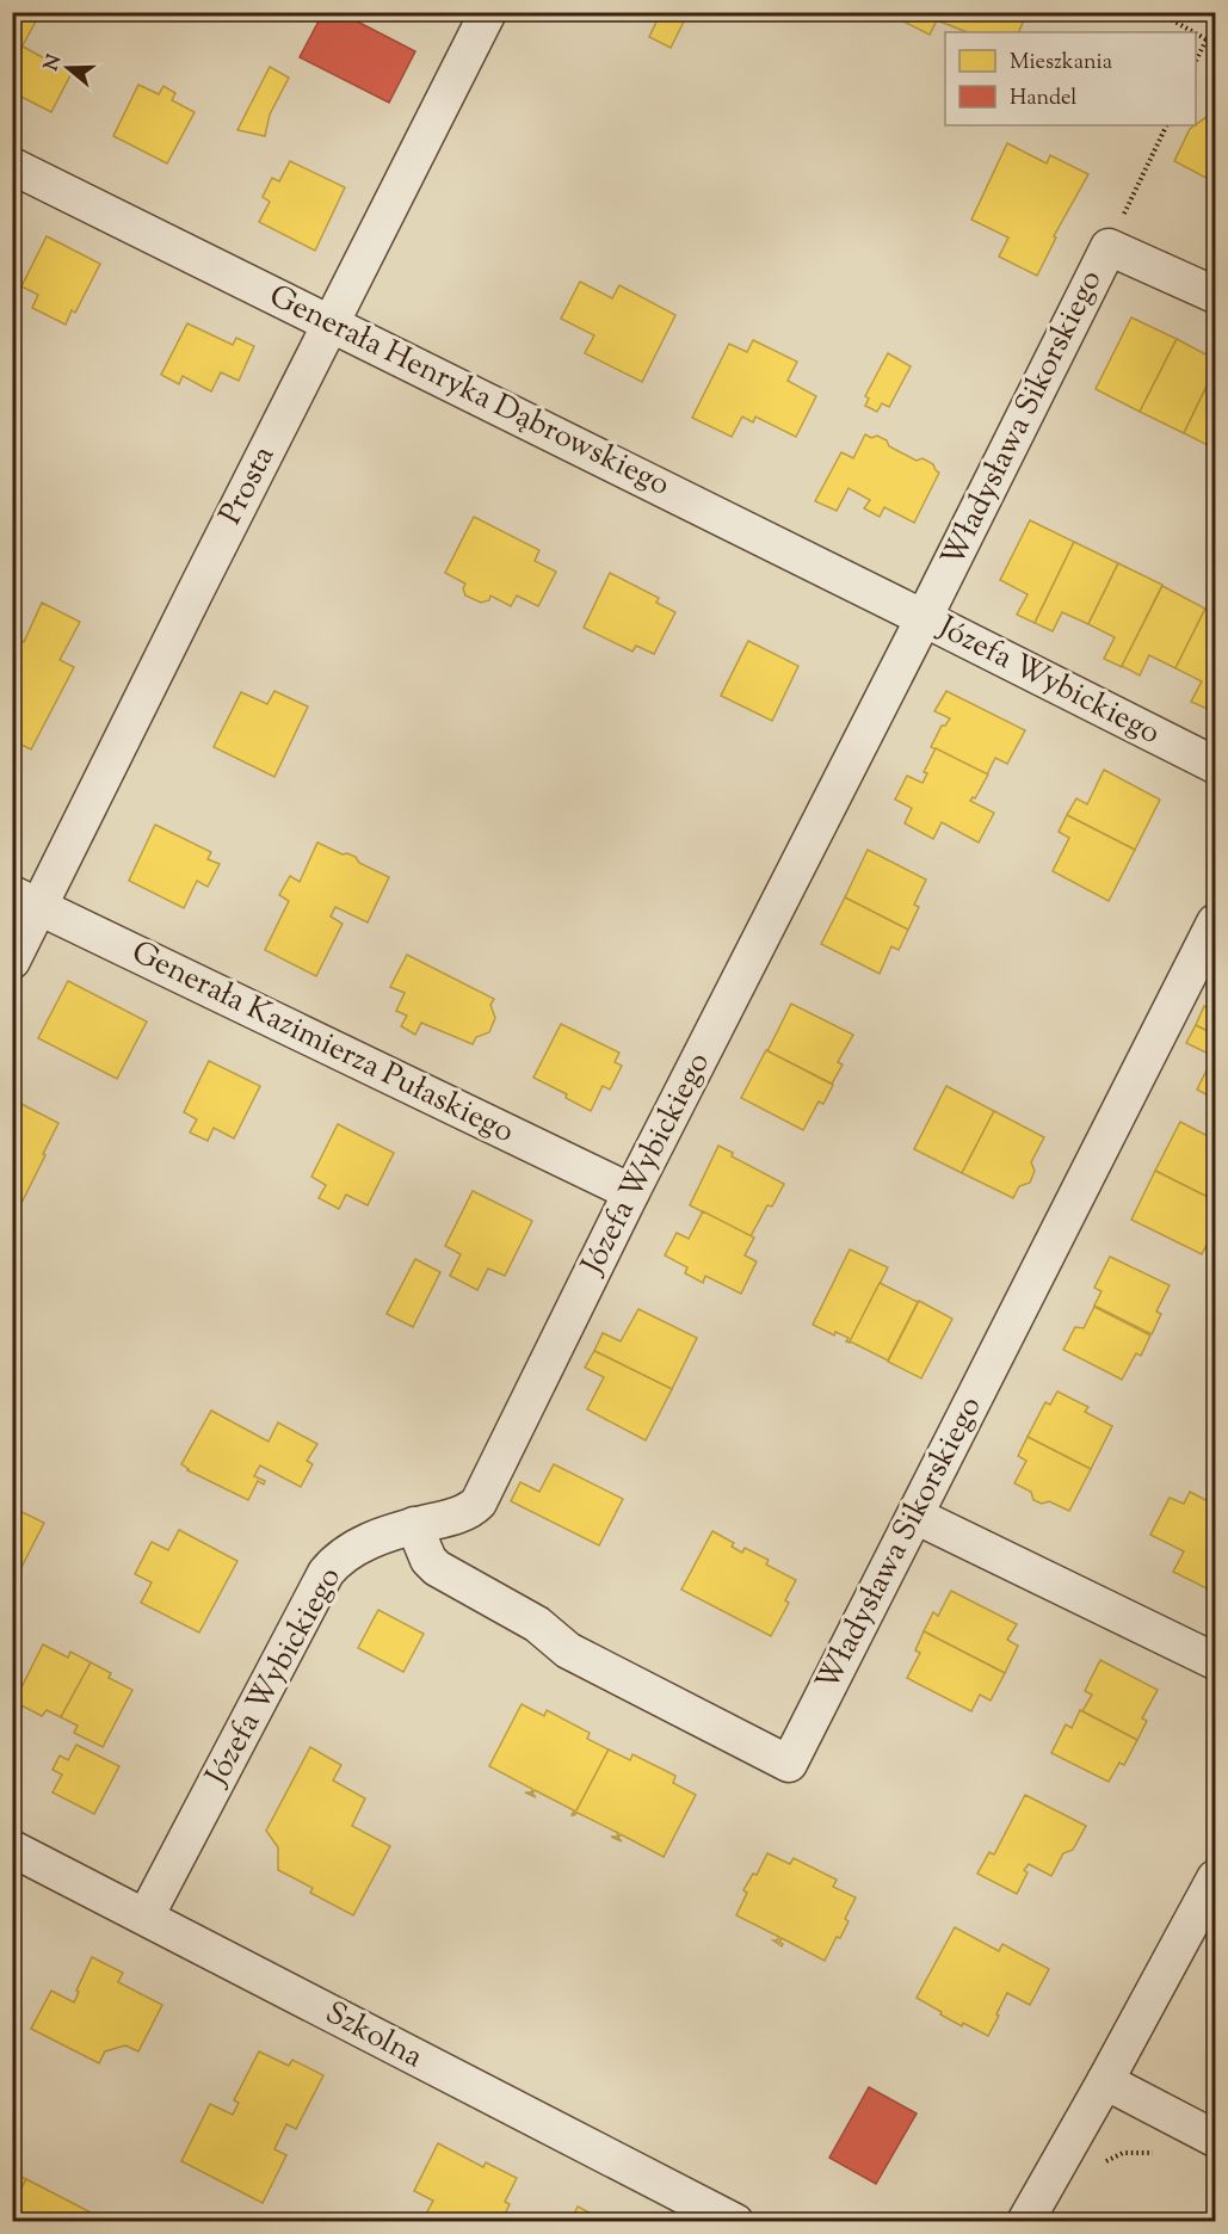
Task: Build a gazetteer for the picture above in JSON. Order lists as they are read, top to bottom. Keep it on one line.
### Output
{"streets":{"street":["Generała Henryka Dąbrowskiego","Władysława Sikorskiego","Prosta","Józefa Wybickiego","Generała Kazimierza Pułaskiego","Szkolna"]},"crossings":[["Generała Henryka Dąbrowskiego","Władysława Sikorskiego"],["Generała Henryka Dąbrowskiego","Prosta"],["Generała Henryka Dąbrowskiego","Józefa Wybickiego"],["Władysława Sikorskiego","Józefa Wybickiego"],["Prosta","Generała Kazimierza Pułaskiego"],["Józefa Wybickiego","Generała Kazimierza Pułaskiego"],["Józefa Wybickiego","Szkolna"]],"legend":["Mieszkania","Handel"],"north":"left"}
